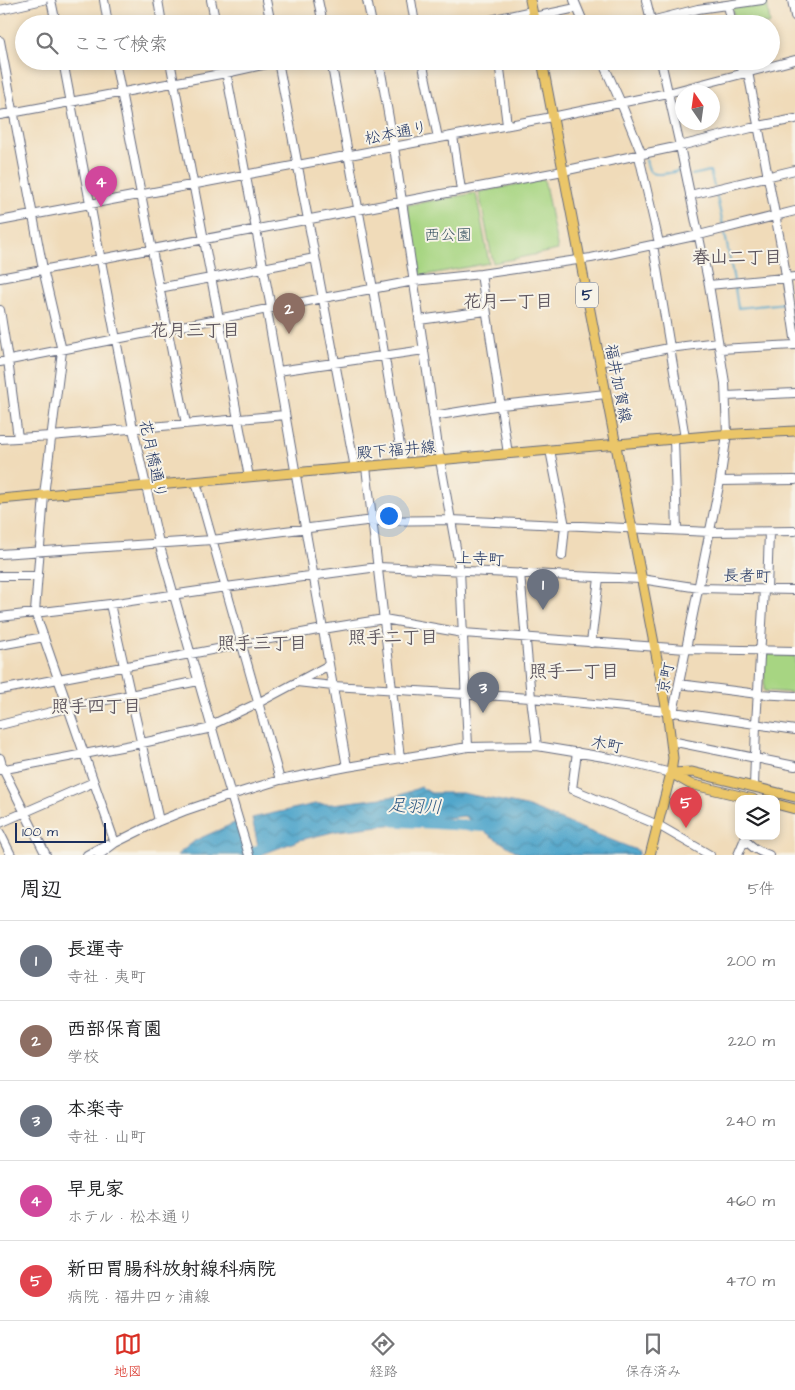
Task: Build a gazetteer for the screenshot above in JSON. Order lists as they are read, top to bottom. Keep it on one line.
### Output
{"streets":{"main road":["5","福井加賀線","殿下福井線","京町"],"street":["松本通り","花月橋通り","上寺町","長者町","木町"]},"crossings":[["松本通り","福井加賀線"],["松本通り","花月橋通り"],["松本通り","京町"],["福井加賀線","殿下福井線"],["福井加賀線","上寺町"],["福井加賀線","京町"],["殿下福井線","花月橋通り"],["殿下福井線","京町"],["花月橋通り","上寺町"],["花月橋通り","木町"],["上寺町","長者町"],["上寺町","京町"],["長者町","京町"],["京町","木町"]],"districts":["春山二丁目","花月一丁目","花月三丁目","照手二丁目","照手三丁目","照手一丁目","照手四丁目"],"water":["足羽川"],"parks":["西公園"],"scale_bar":"100 m","north":"top","page":{"search":"ここで検索","pins":["4","2","1","3","5"],"scale":"100 m","heading":["周辺","5件"],"list":[{"mark":"1","name":"長運寺","note":"寺社 · 夷町","value":"200 m"},{"mark":"2","name":"西部保育園","note":"学校","value":"220 m"},{"mark":"3","name":"本楽寺","note":"寺社 · 山町","value":"240 m"},{"mark":"4","name":"早見家","note":"ホテル · 松本通り","value":"460 m"},{"mark":"5","name":"新田胃腸科放射線科病院","note":"病院 · 福井四ヶ浦線","value":"470 m"}],"nav":["地図","経路","保存済み"]}}
